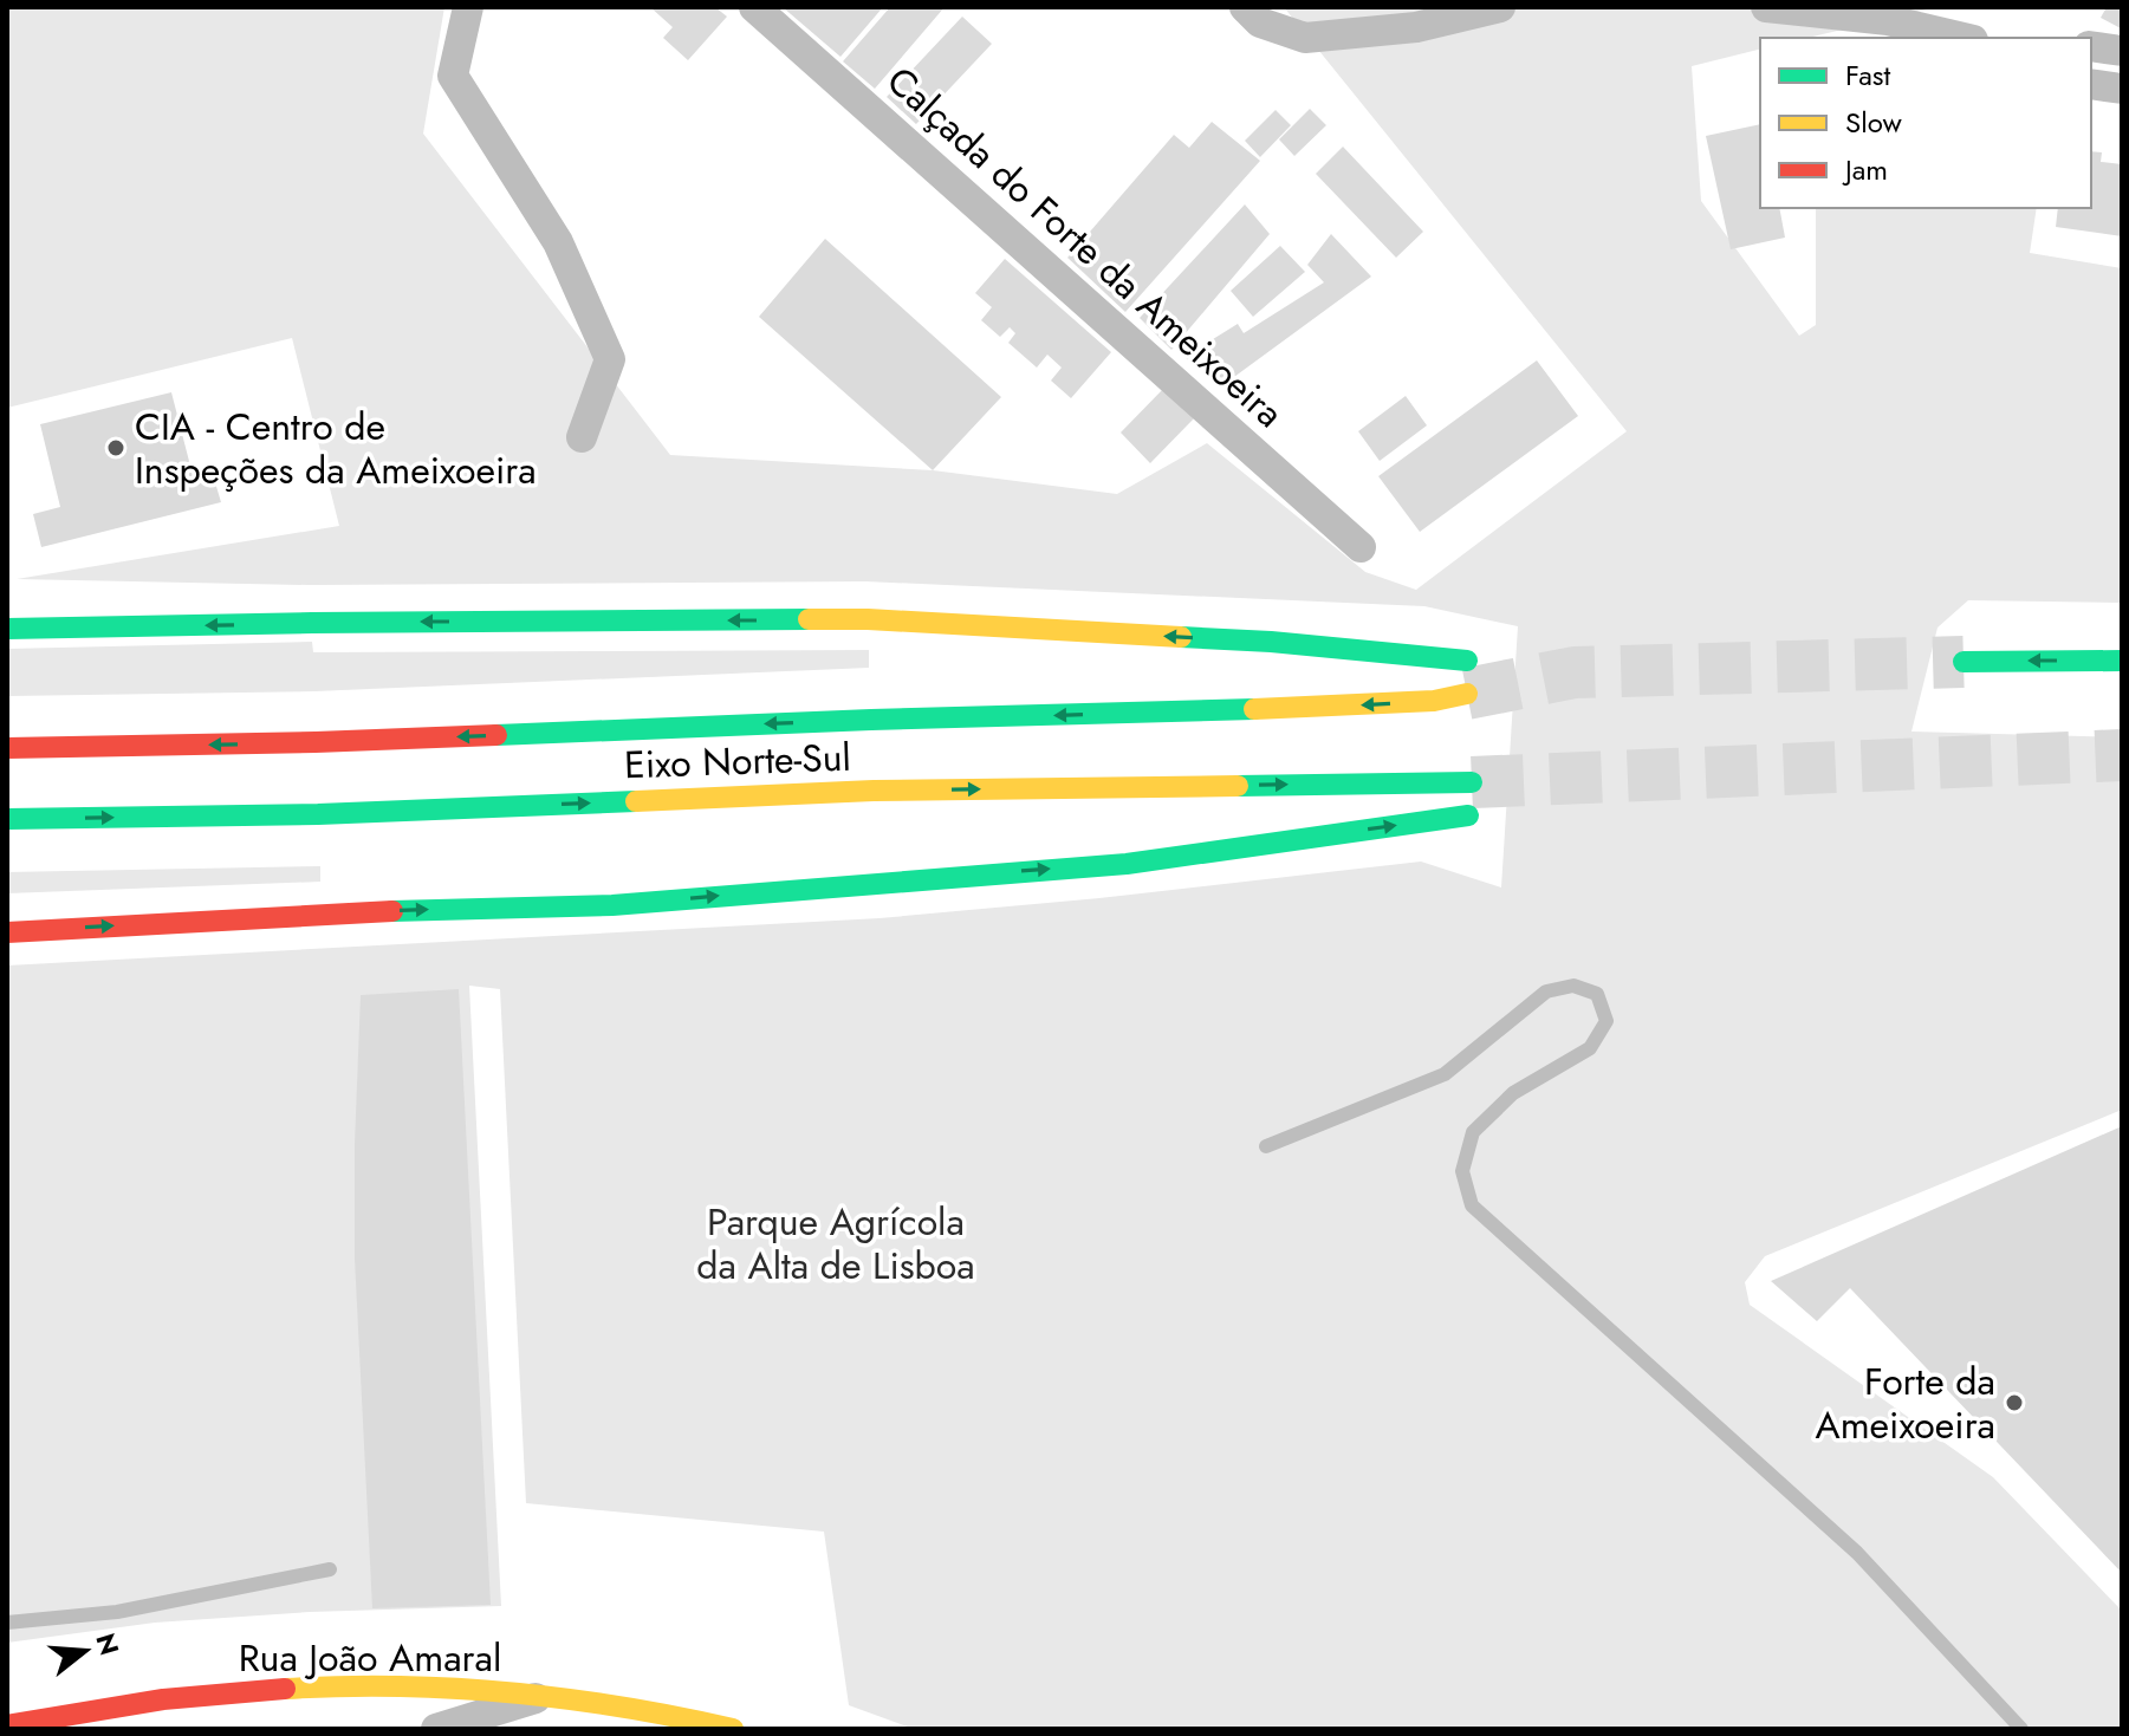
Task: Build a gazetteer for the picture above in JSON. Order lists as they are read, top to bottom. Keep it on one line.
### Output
{"streets":{"main road":["Eixo Norte-Sul","Rua João Amaral"],"street":["Calçada do Forte da Ameixoeira"]},"parks":["Parque Agrícola da Alta de Lisboa"],"places":["CIA - Centro de Inspeções da Ameixoeira","Forte da Ameixoeira"],"legend":["Fast","Slow","Jam"],"north":"right"}
